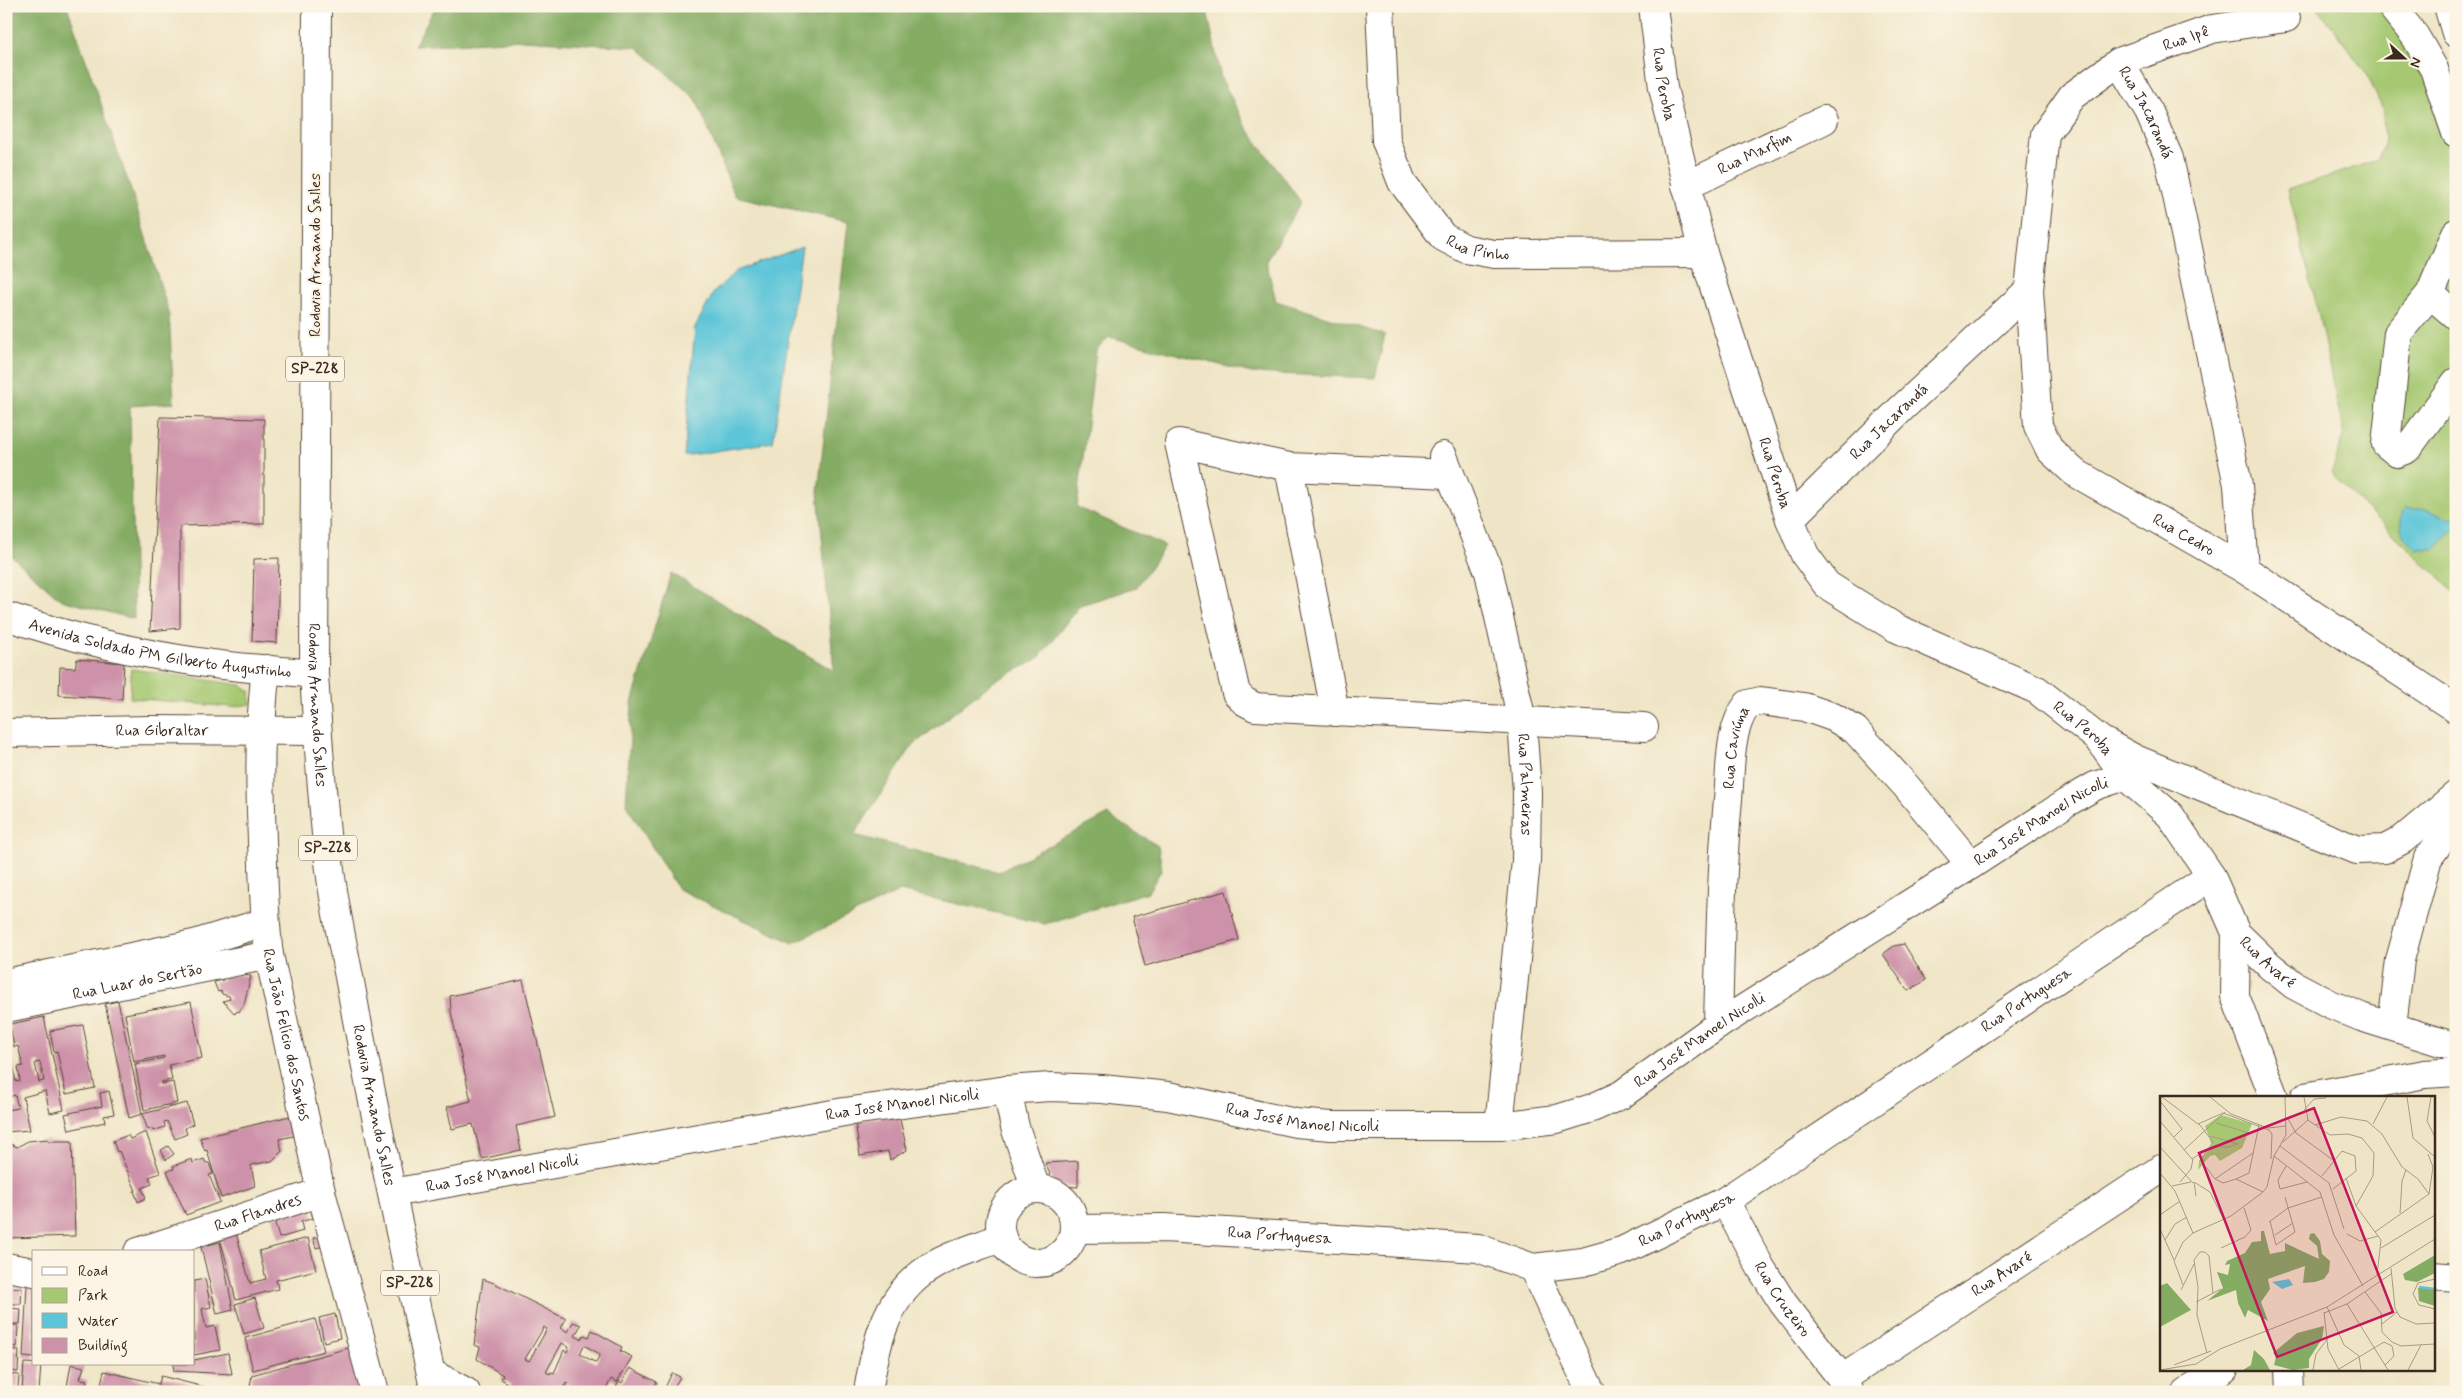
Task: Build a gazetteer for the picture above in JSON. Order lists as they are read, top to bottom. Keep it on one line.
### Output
{"streets":{"street":["Rua Ipê","Rua Peroba","Rua Jacarandá","Rua Marfim","Rua Pinho","Rodovia Armando Salles","SP-228","Rua Cedro","Avenida Soldado PM Gilberto Augustinho","Rua Gibraltar","Rua Caviúna","Rua Palmeiras","Rua José Manoel Nicolli","Rua Avaré","Rua Luar do Sertão","Rua Portuguesa","Rua João Felício dos Santos","Rua Flandres","Rua Cruzeiro"]},"crossings":[["Rua Ipê","Rua Jacarandá"],["Rua Peroba","Rua Jacarandá"],["Rua Peroba","Rua Marfim"],["Rua Peroba","Rua Pinho"],["Rua Peroba","Rua José Manoel Nicolli"],["Rua Peroba","Rua Avaré"],["Rua Jacarandá","Rua Cedro"],["Rodovia Armando Salles","Avenida Soldado PM Gilberto Augustinho"],["Rodovia Armando Salles","Rua Gibraltar"],["Rodovia Armando Salles","Rua José Manoel Nicolli"],["Avenida Soldado PM Gilberto Augustinho","Rua João Felício dos Santos"],["Rua Gibraltar","Rua João Felício dos Santos"],["Rua Caviúna","Rua José Manoel Nicolli"],["Rua Palmeiras","Rua José Manoel Nicolli"],["Rua José Manoel Nicolli","Rua Avaré"],["Rua Avaré","Rua Portuguesa"],["Rua Avaré","Rua Cruzeiro"],["Rua Luar do Sertão","Rua João Felício dos Santos"],["Rua Portuguesa","Rua Cruzeiro"],["Rua João Felício dos Santos","Rua Flandres"]],"legend":["Road","Park","Water","Building"],"north":"right"}
